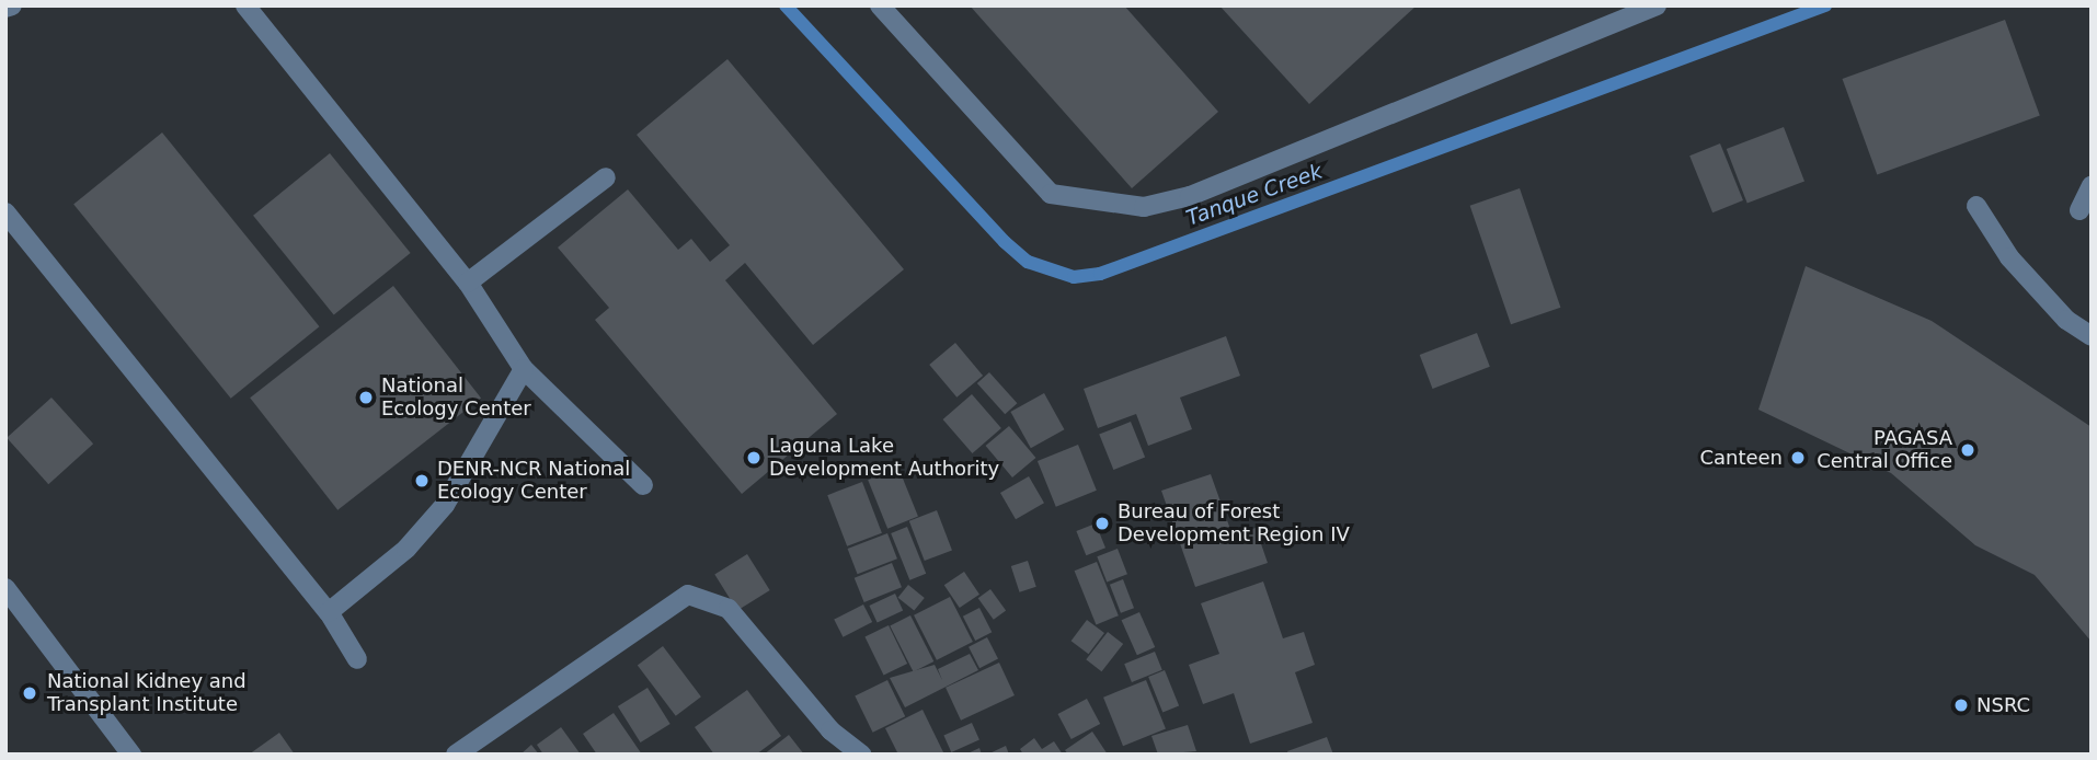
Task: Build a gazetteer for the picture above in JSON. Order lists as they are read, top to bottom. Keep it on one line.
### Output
{"water":["Tanque Creek"],"places":["National Ecology Center","PAGASA Central Office","Laguna Lake Development Authority","Canteen","DENR-NCR National Ecology Center","Bureau of Forest Development Region IV","National Kidney and Transplant Institute","NSRC"]}
